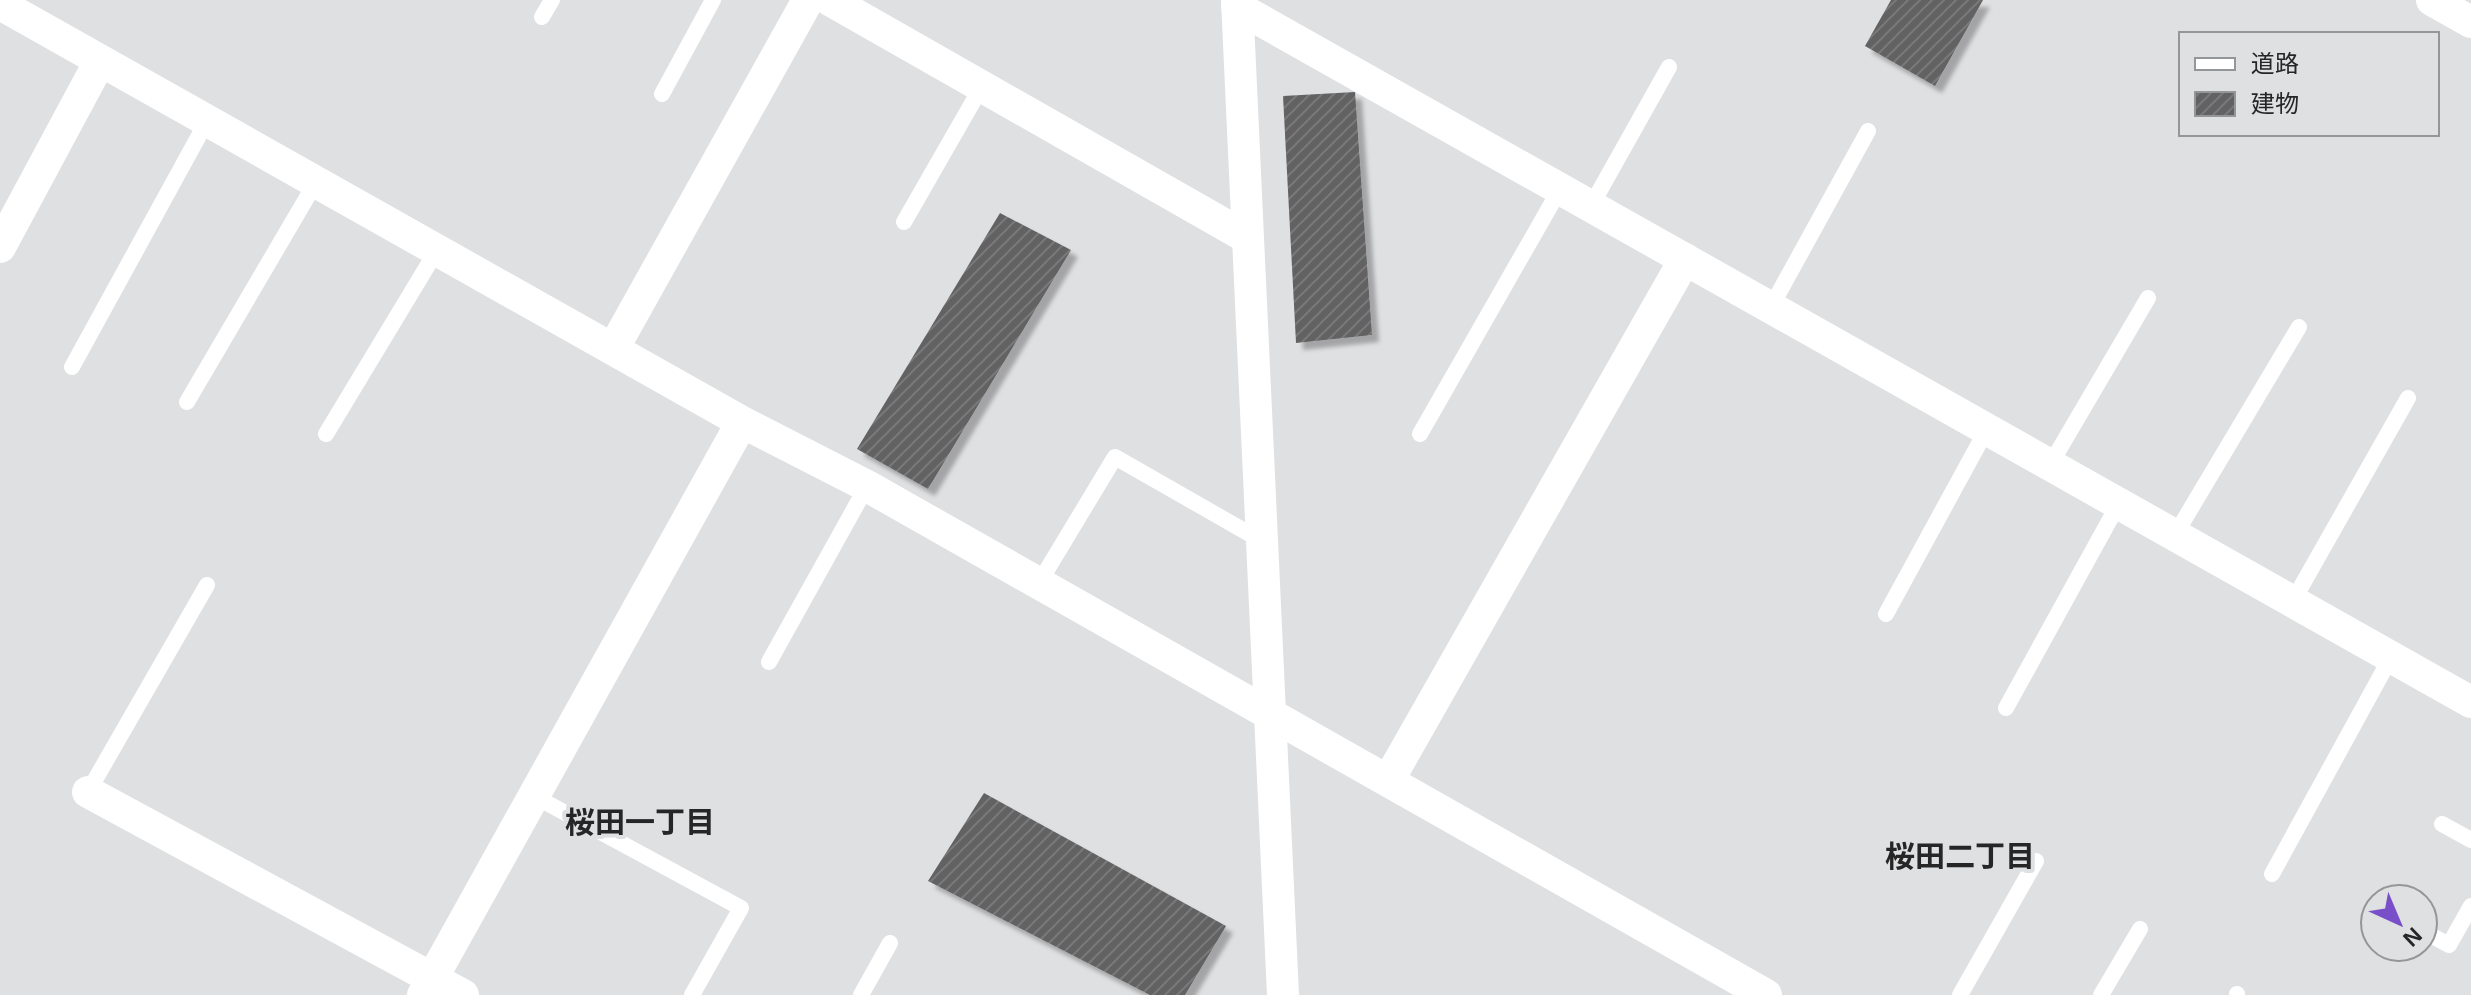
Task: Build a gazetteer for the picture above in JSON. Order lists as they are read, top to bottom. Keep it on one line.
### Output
{"districts":["桜田一丁目","桜田二丁目"],"legend":["道路","建物"],"north":"bottom right"}
